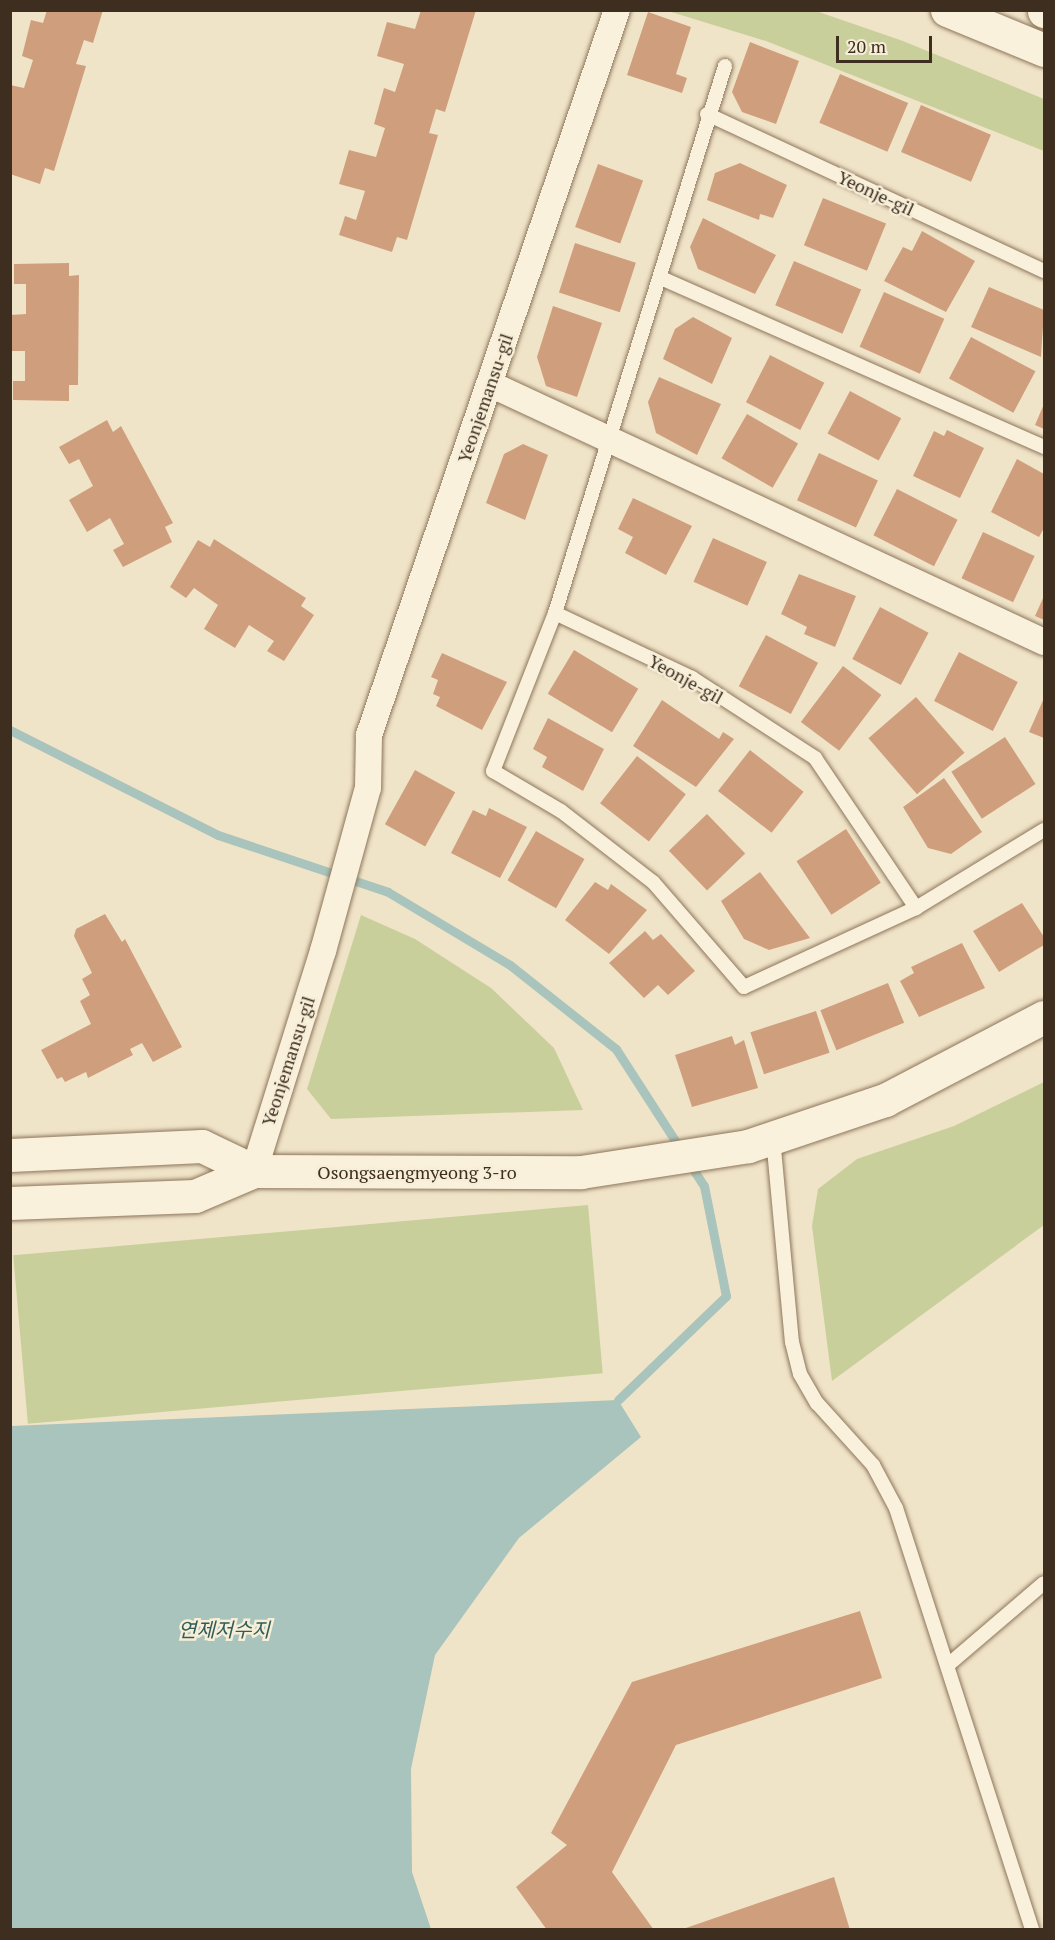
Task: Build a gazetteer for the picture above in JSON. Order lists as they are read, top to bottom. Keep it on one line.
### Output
{"streets":{"street":["Yeonjemansu-gil","Osongsaengmyeong 3-ro"],"lane":["Yeonje-gil"]},"crossings":[["Yeonjemansu-gil","Osongsaengmyeong 3-ro"]],"water":["연제저수지"],"scale_bar":"20 m"}
